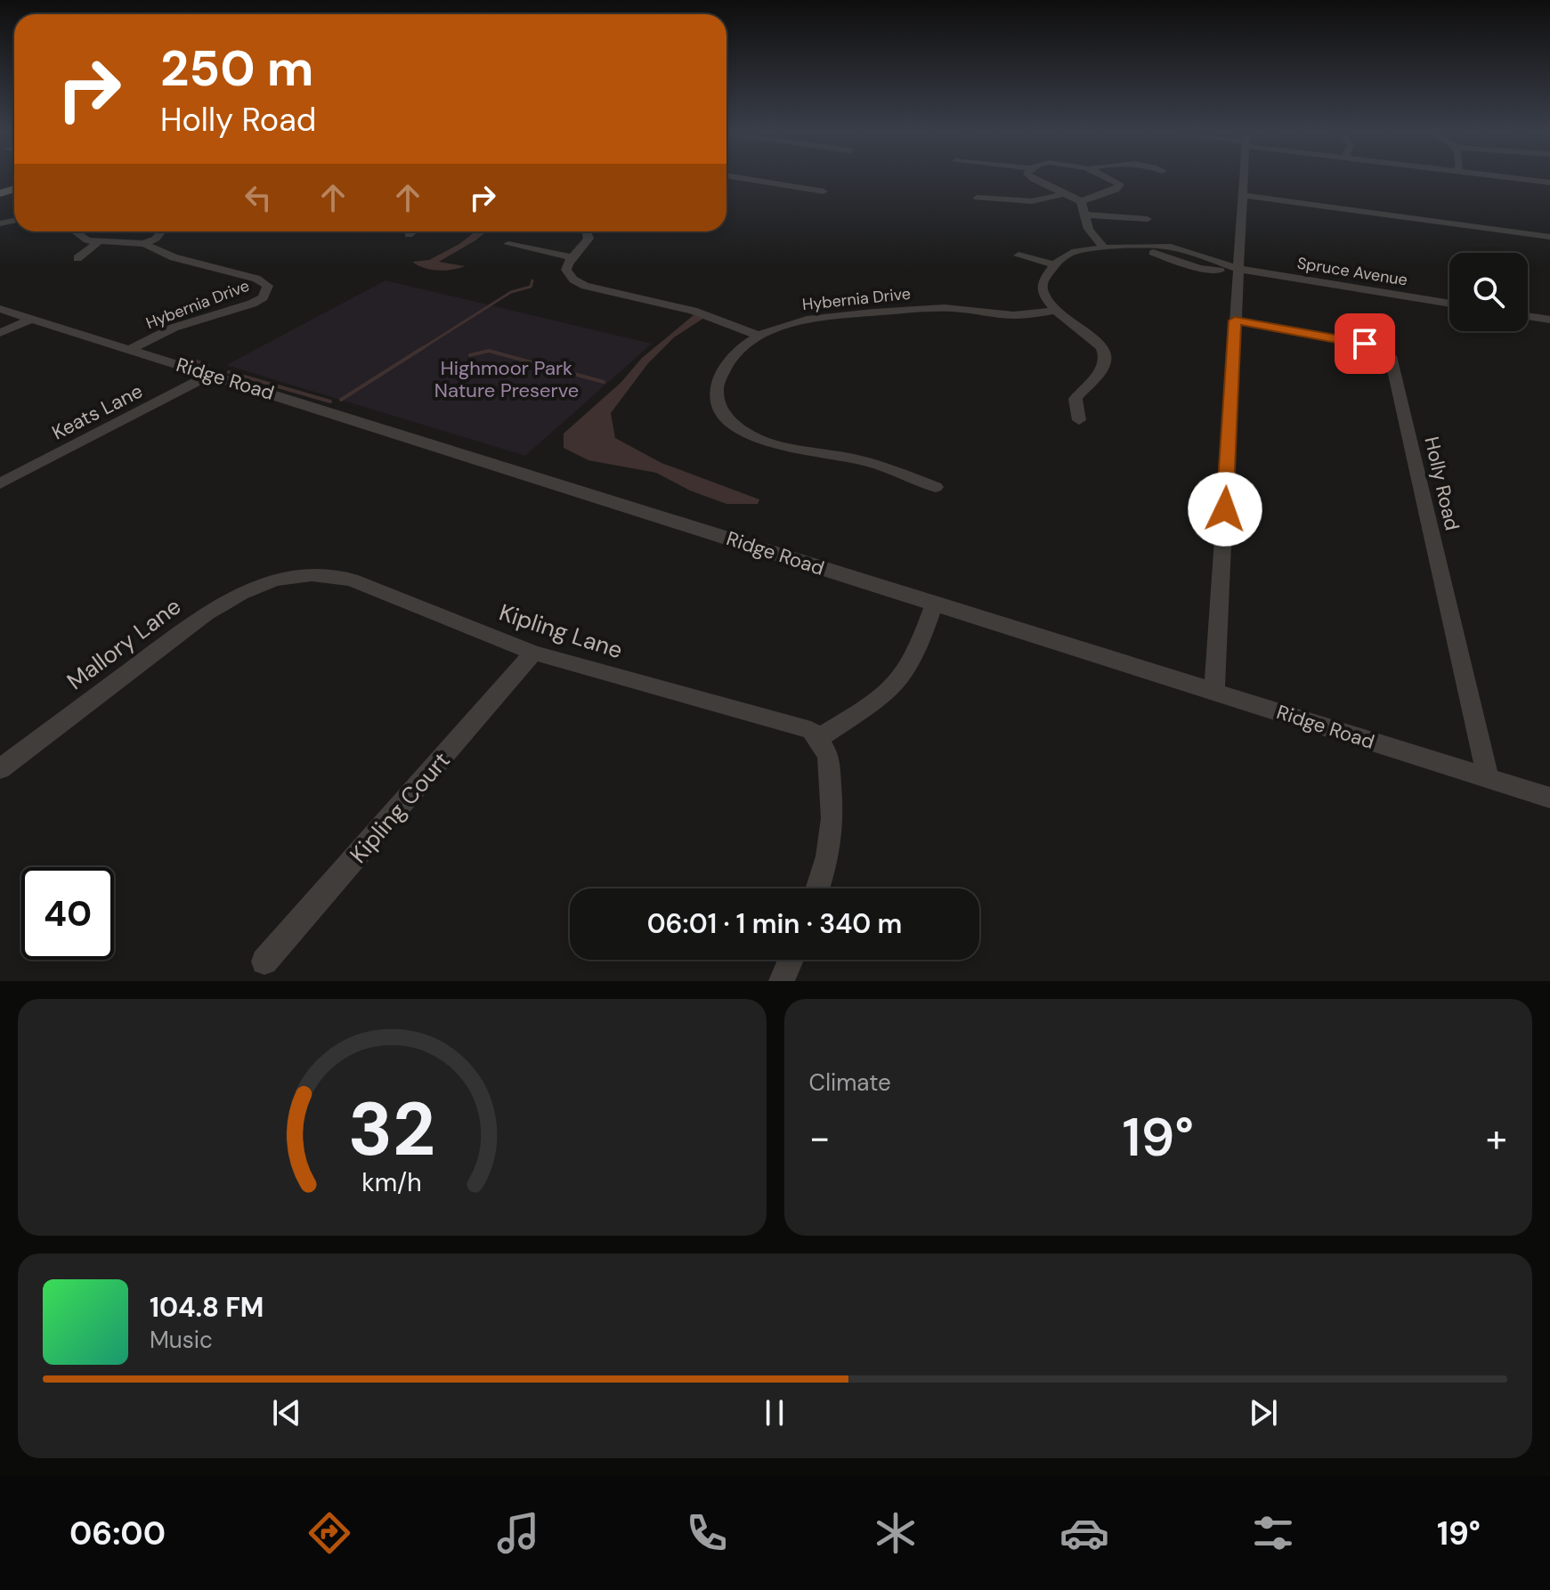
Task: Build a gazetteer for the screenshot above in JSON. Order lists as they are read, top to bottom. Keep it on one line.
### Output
{"streets":{"street":["Spruce Avenue","Hybernia Drive","Ridge Road","Keats Lane","Holly Road","Kipling Lane","Mallory Lane","Kipling Court"]},"crossings":[["Hybernia Drive","Ridge Road"],["Ridge Road","Keats Lane"],["Ridge Road","Holly Road"],["Kipling Lane","Mallory Lane"],["Kipling Lane","Kipling Court"]],"parks":["Highmoor Park Nature Preserve"],"page":{"turn":["250 m","Holly Road"],"limit":"40","trip":"06:01 · 1 min · 340 m","tile":"Climate","heat":["−","19°","+"],"song":["104.8 FM","Music"],"tabs":["06:00","19°"],"gauge":["32","km/h"]}}
